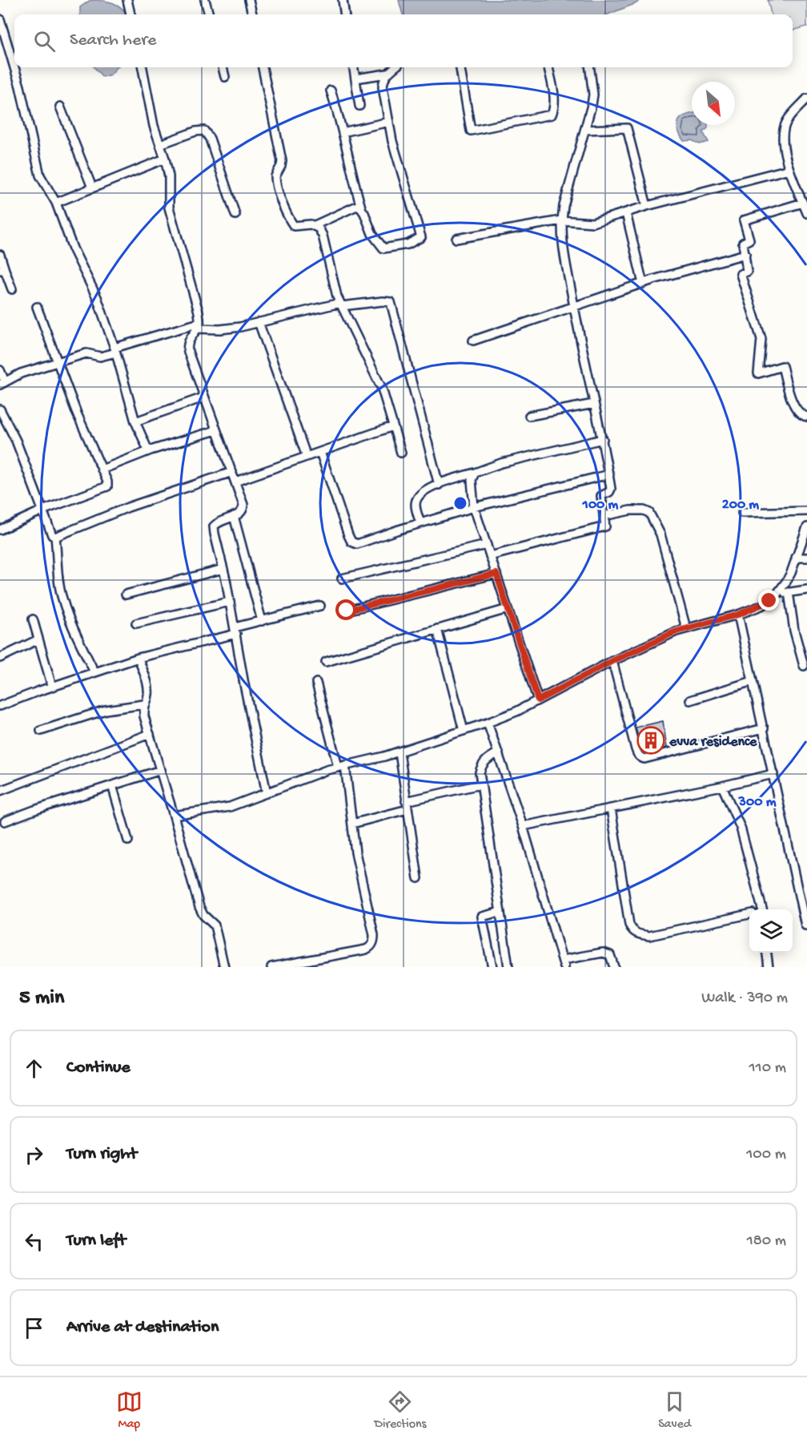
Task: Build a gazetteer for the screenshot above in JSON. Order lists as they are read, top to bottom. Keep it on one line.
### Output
{"places":{"building":["evva residence"]},"north":"bottom right","page":{"search":"Search here","heading":["5 min","Walk · 390 m"],"list":[["Continue","110 m"],["Turn right","100 m"],["Turn left","180 m"],"Arrive at destination"],"nav":["Map","Directions","Saved"]},"rings":["100 m","200 m","300 m"]}
